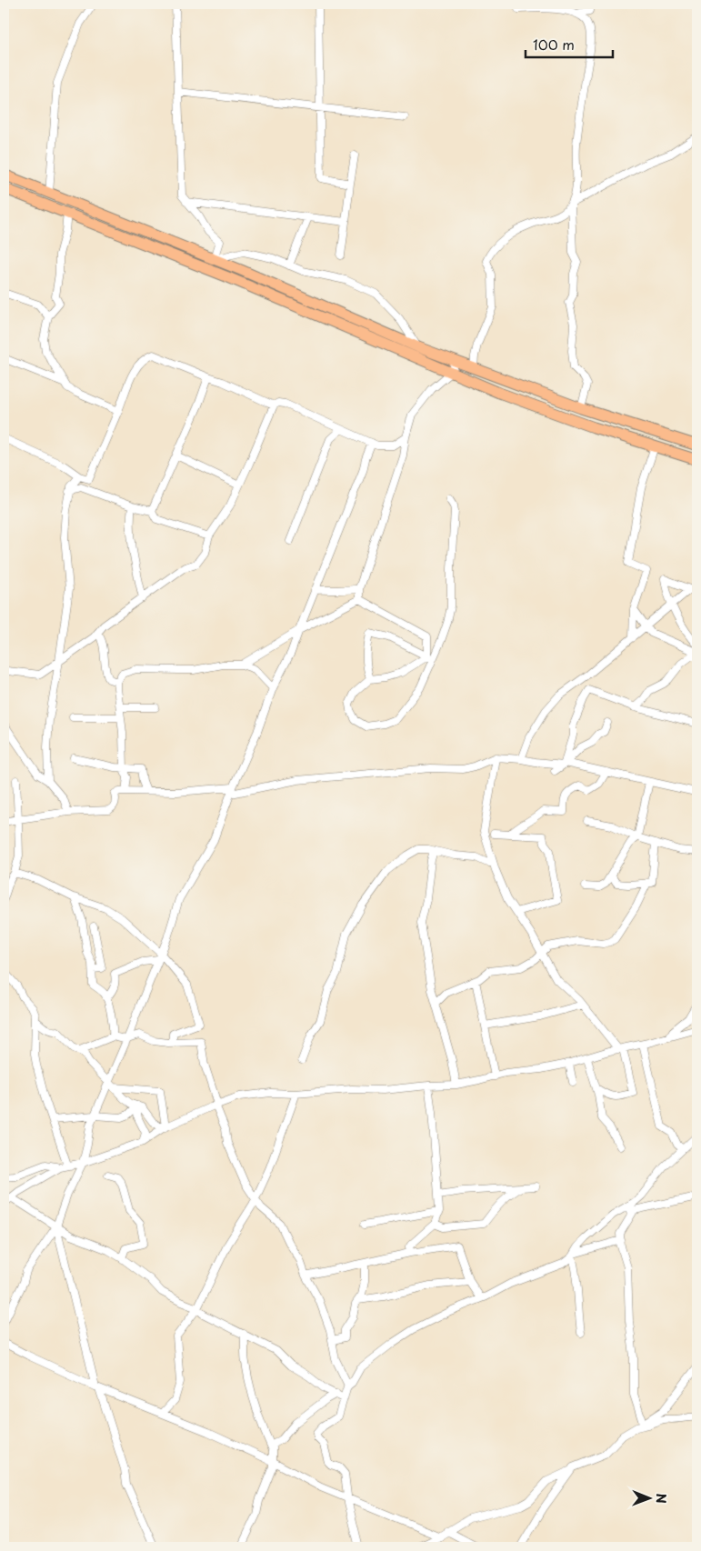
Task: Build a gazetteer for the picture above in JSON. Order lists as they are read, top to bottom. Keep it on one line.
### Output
{"scale_bar":"100 m","north":"right"}
